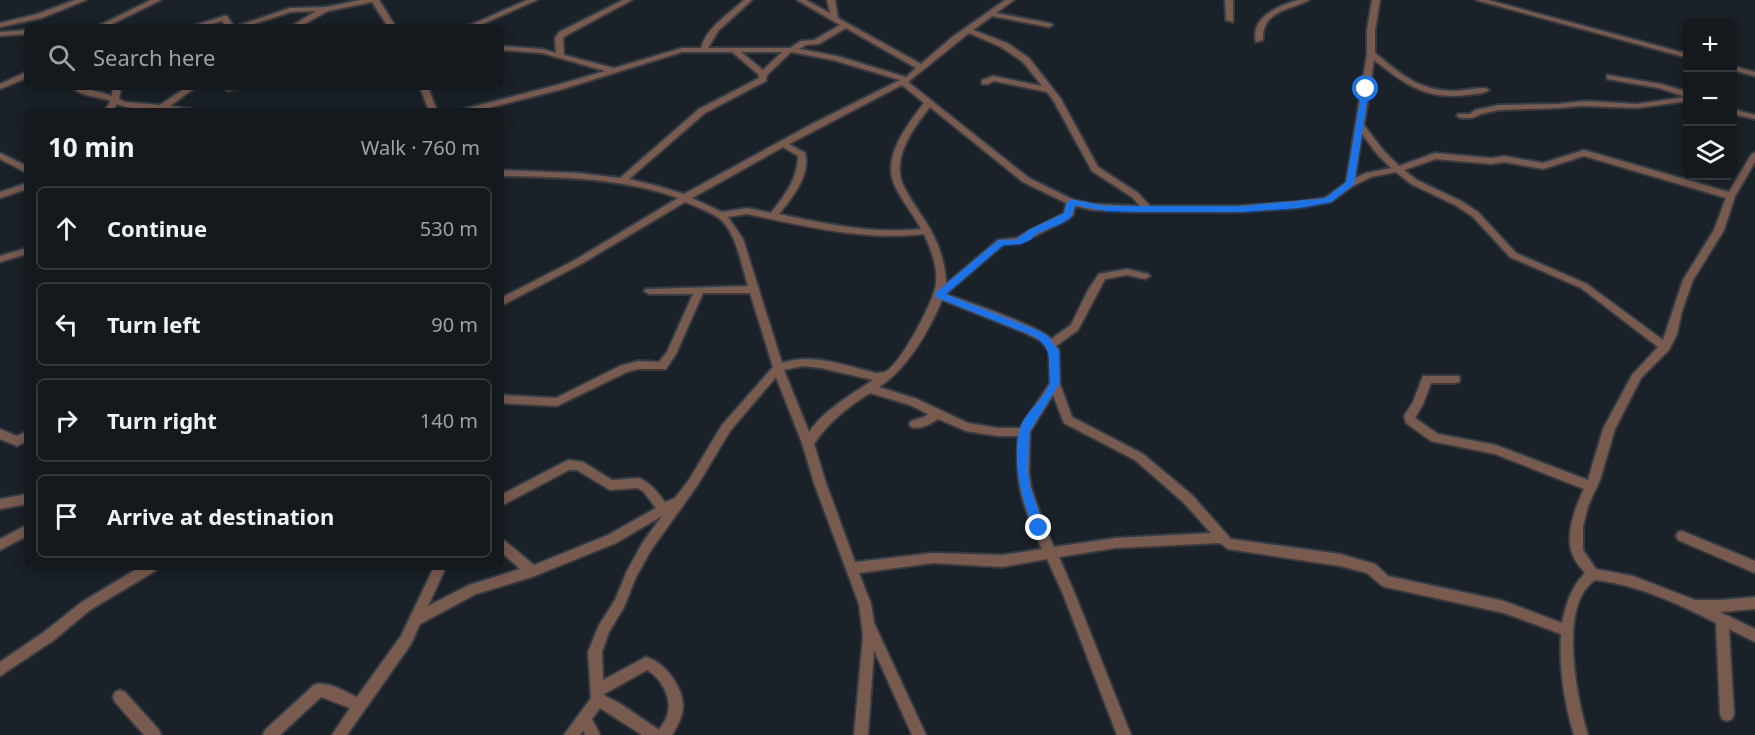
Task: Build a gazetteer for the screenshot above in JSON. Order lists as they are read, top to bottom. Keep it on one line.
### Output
{"page":{"map_buttons":["+","−"],"search":"Search here","heading":["10 min","Walk · 760 m"],"list":[["Continue","530 m"],["Turn left","90 m"],["Turn right","140 m"],"Arrive at destination"]}}
